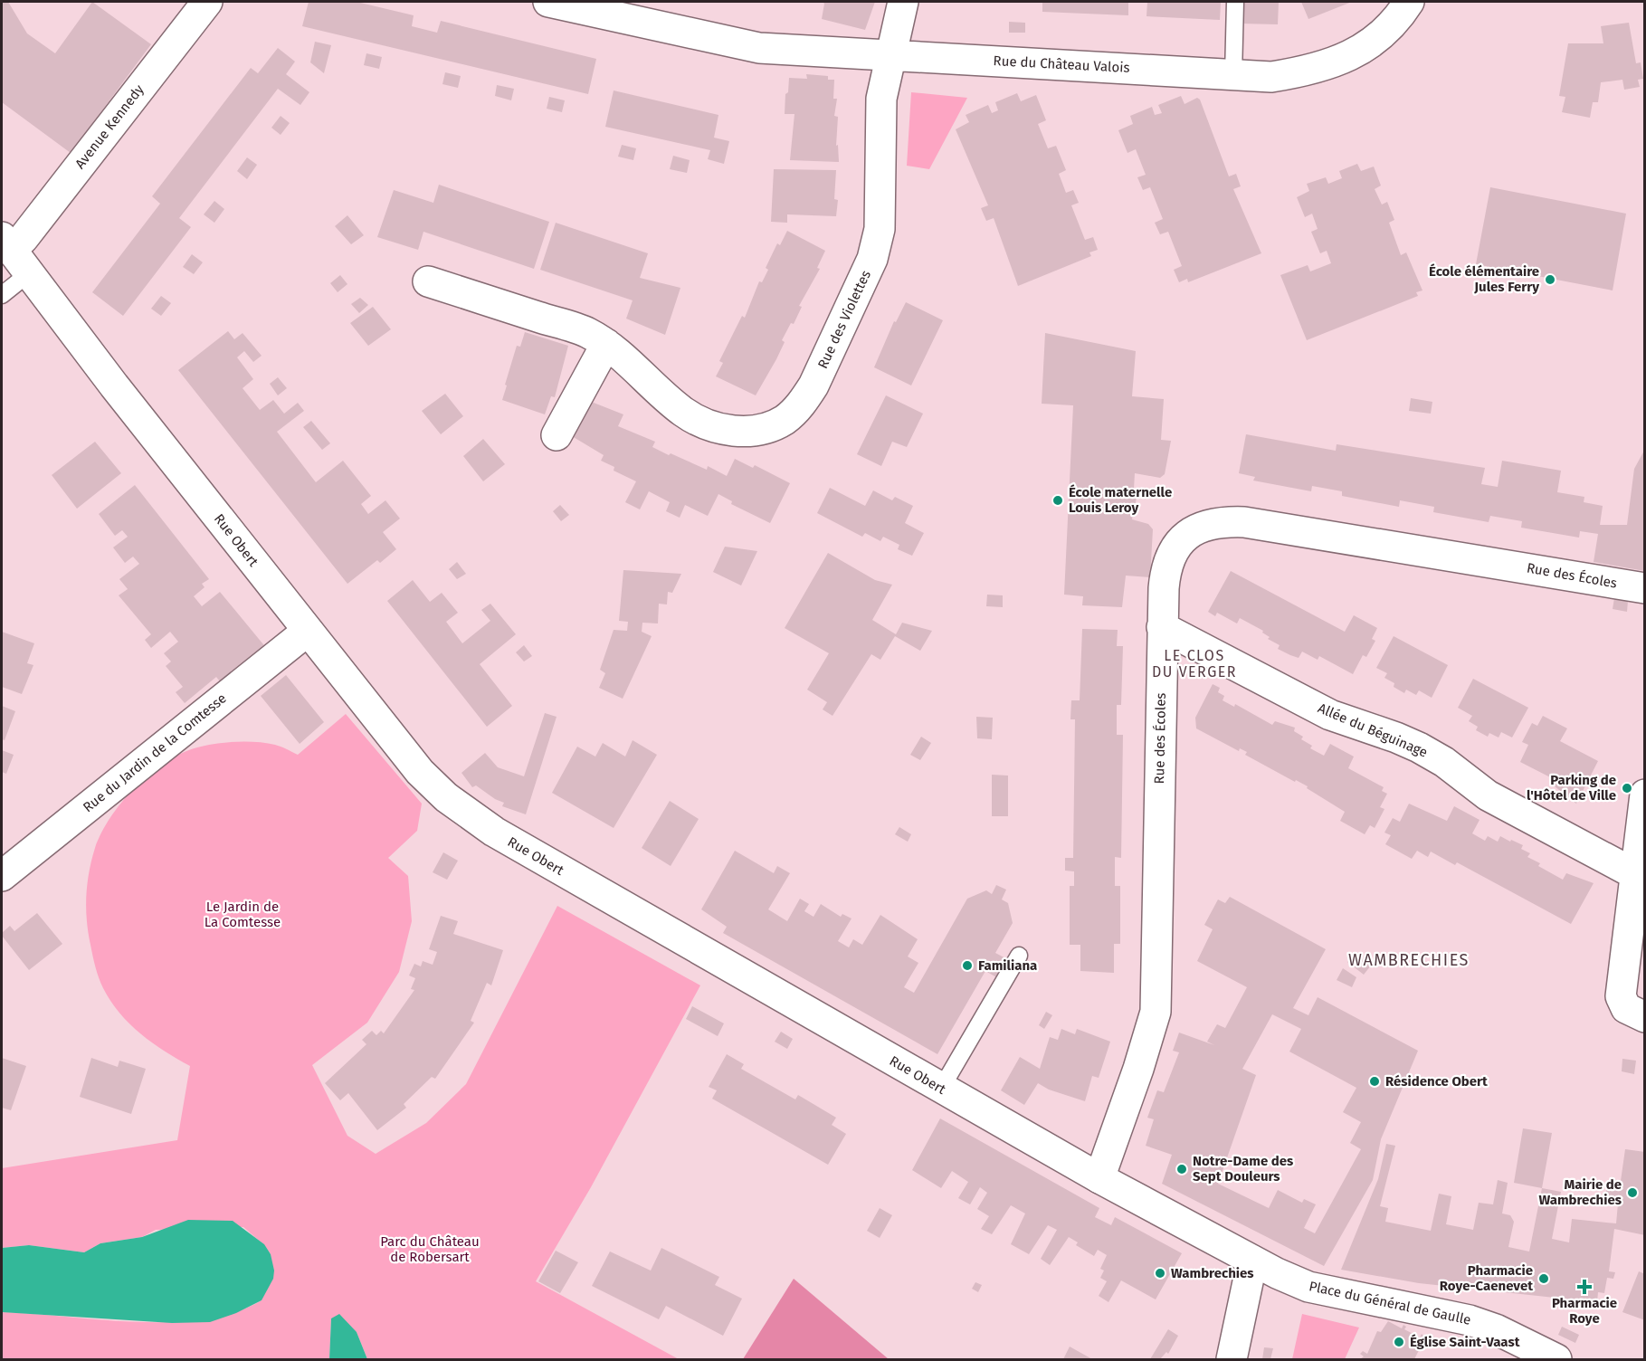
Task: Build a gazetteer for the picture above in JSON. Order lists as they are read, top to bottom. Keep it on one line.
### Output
{"streets":{"street":["Rue du Château Valois","Avenue Kennedy","Rue des Violettes","Rue Obert","Rue des Écoles","Allée du Béguinage","Rue du Jardin de la Comtesse","Place du Général de Gaulle"]},"crossings":[["Rue du Château Valois","Rue des Violettes"],["Avenue Kennedy","Rue Obert"],["Rue Obert","Rue des Écoles"],["Rue Obert","Rue du Jardin de la Comtesse"],["Rue Obert","Place du Général de Gaulle"],["Rue des Écoles","Allée du Béguinage"]],"districts":["LE CLOS DU VERGER","WAMBRECHIES"],"parks":["Le Jardin de La Comtesse","Parc du Château de Robersart"],"places":{"other":["École élémentaire Jules Ferry","École maternelle Louis Leroy","Parking de l'Hôtel de Ville","Familiana","Résidence Obert","Notre-Dame des Sept Douleurs","Mairie de Wambrechies","Wambrechies","Pharmacie Roye-Caenevet","Église Saint-Vaast"],"health":["Pharmacie Roye"]}}
